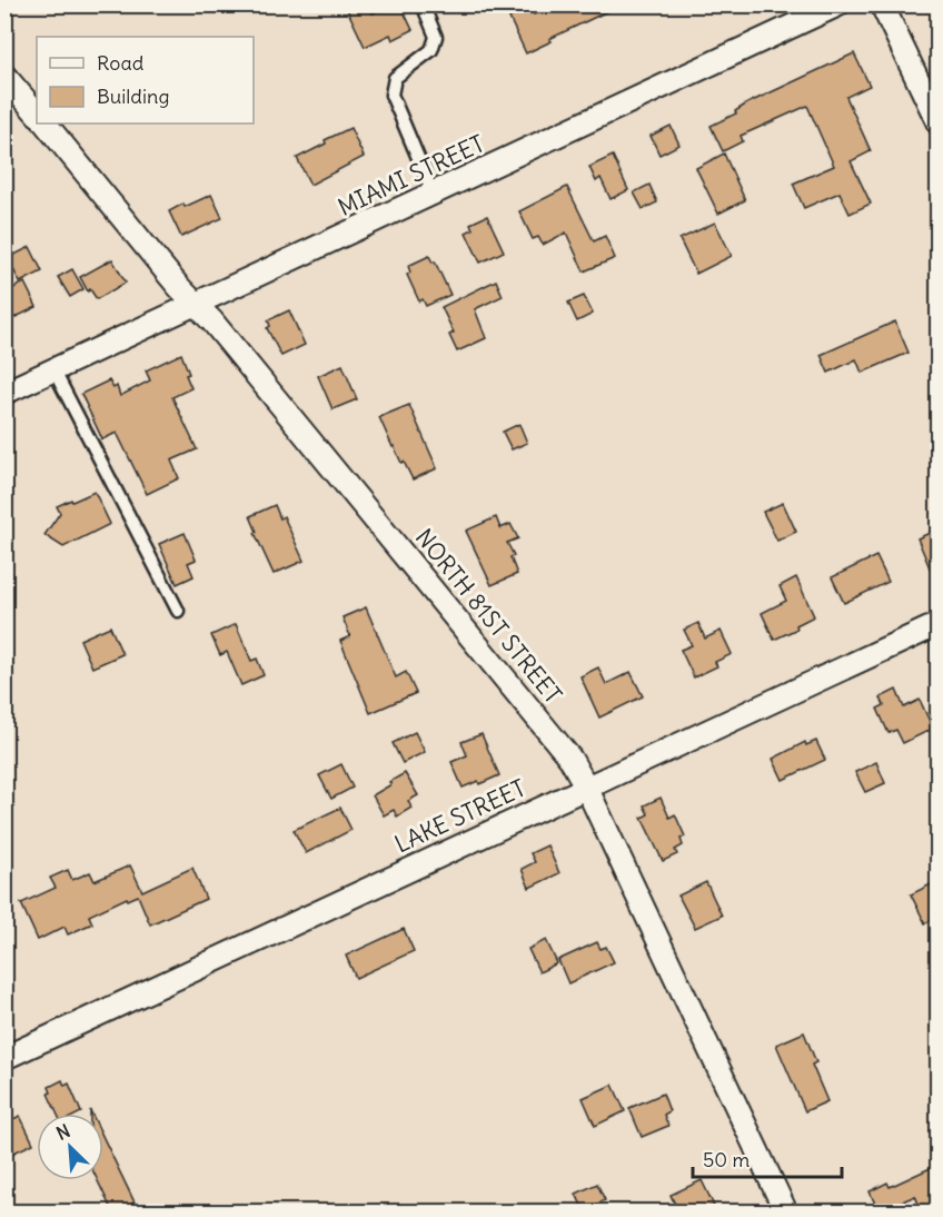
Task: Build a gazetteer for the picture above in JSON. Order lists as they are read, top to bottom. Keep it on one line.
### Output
{"streets":{"street":["MIAMI STREET","NORTH 81ST STREET","LAKE STREET"]},"crossings":[["MIAMI STREET","NORTH 81ST STREET"],["NORTH 81ST STREET","LAKE STREET"]],"legend":["Road","Building"],"scale_bar":"50 m","north":"top left"}
